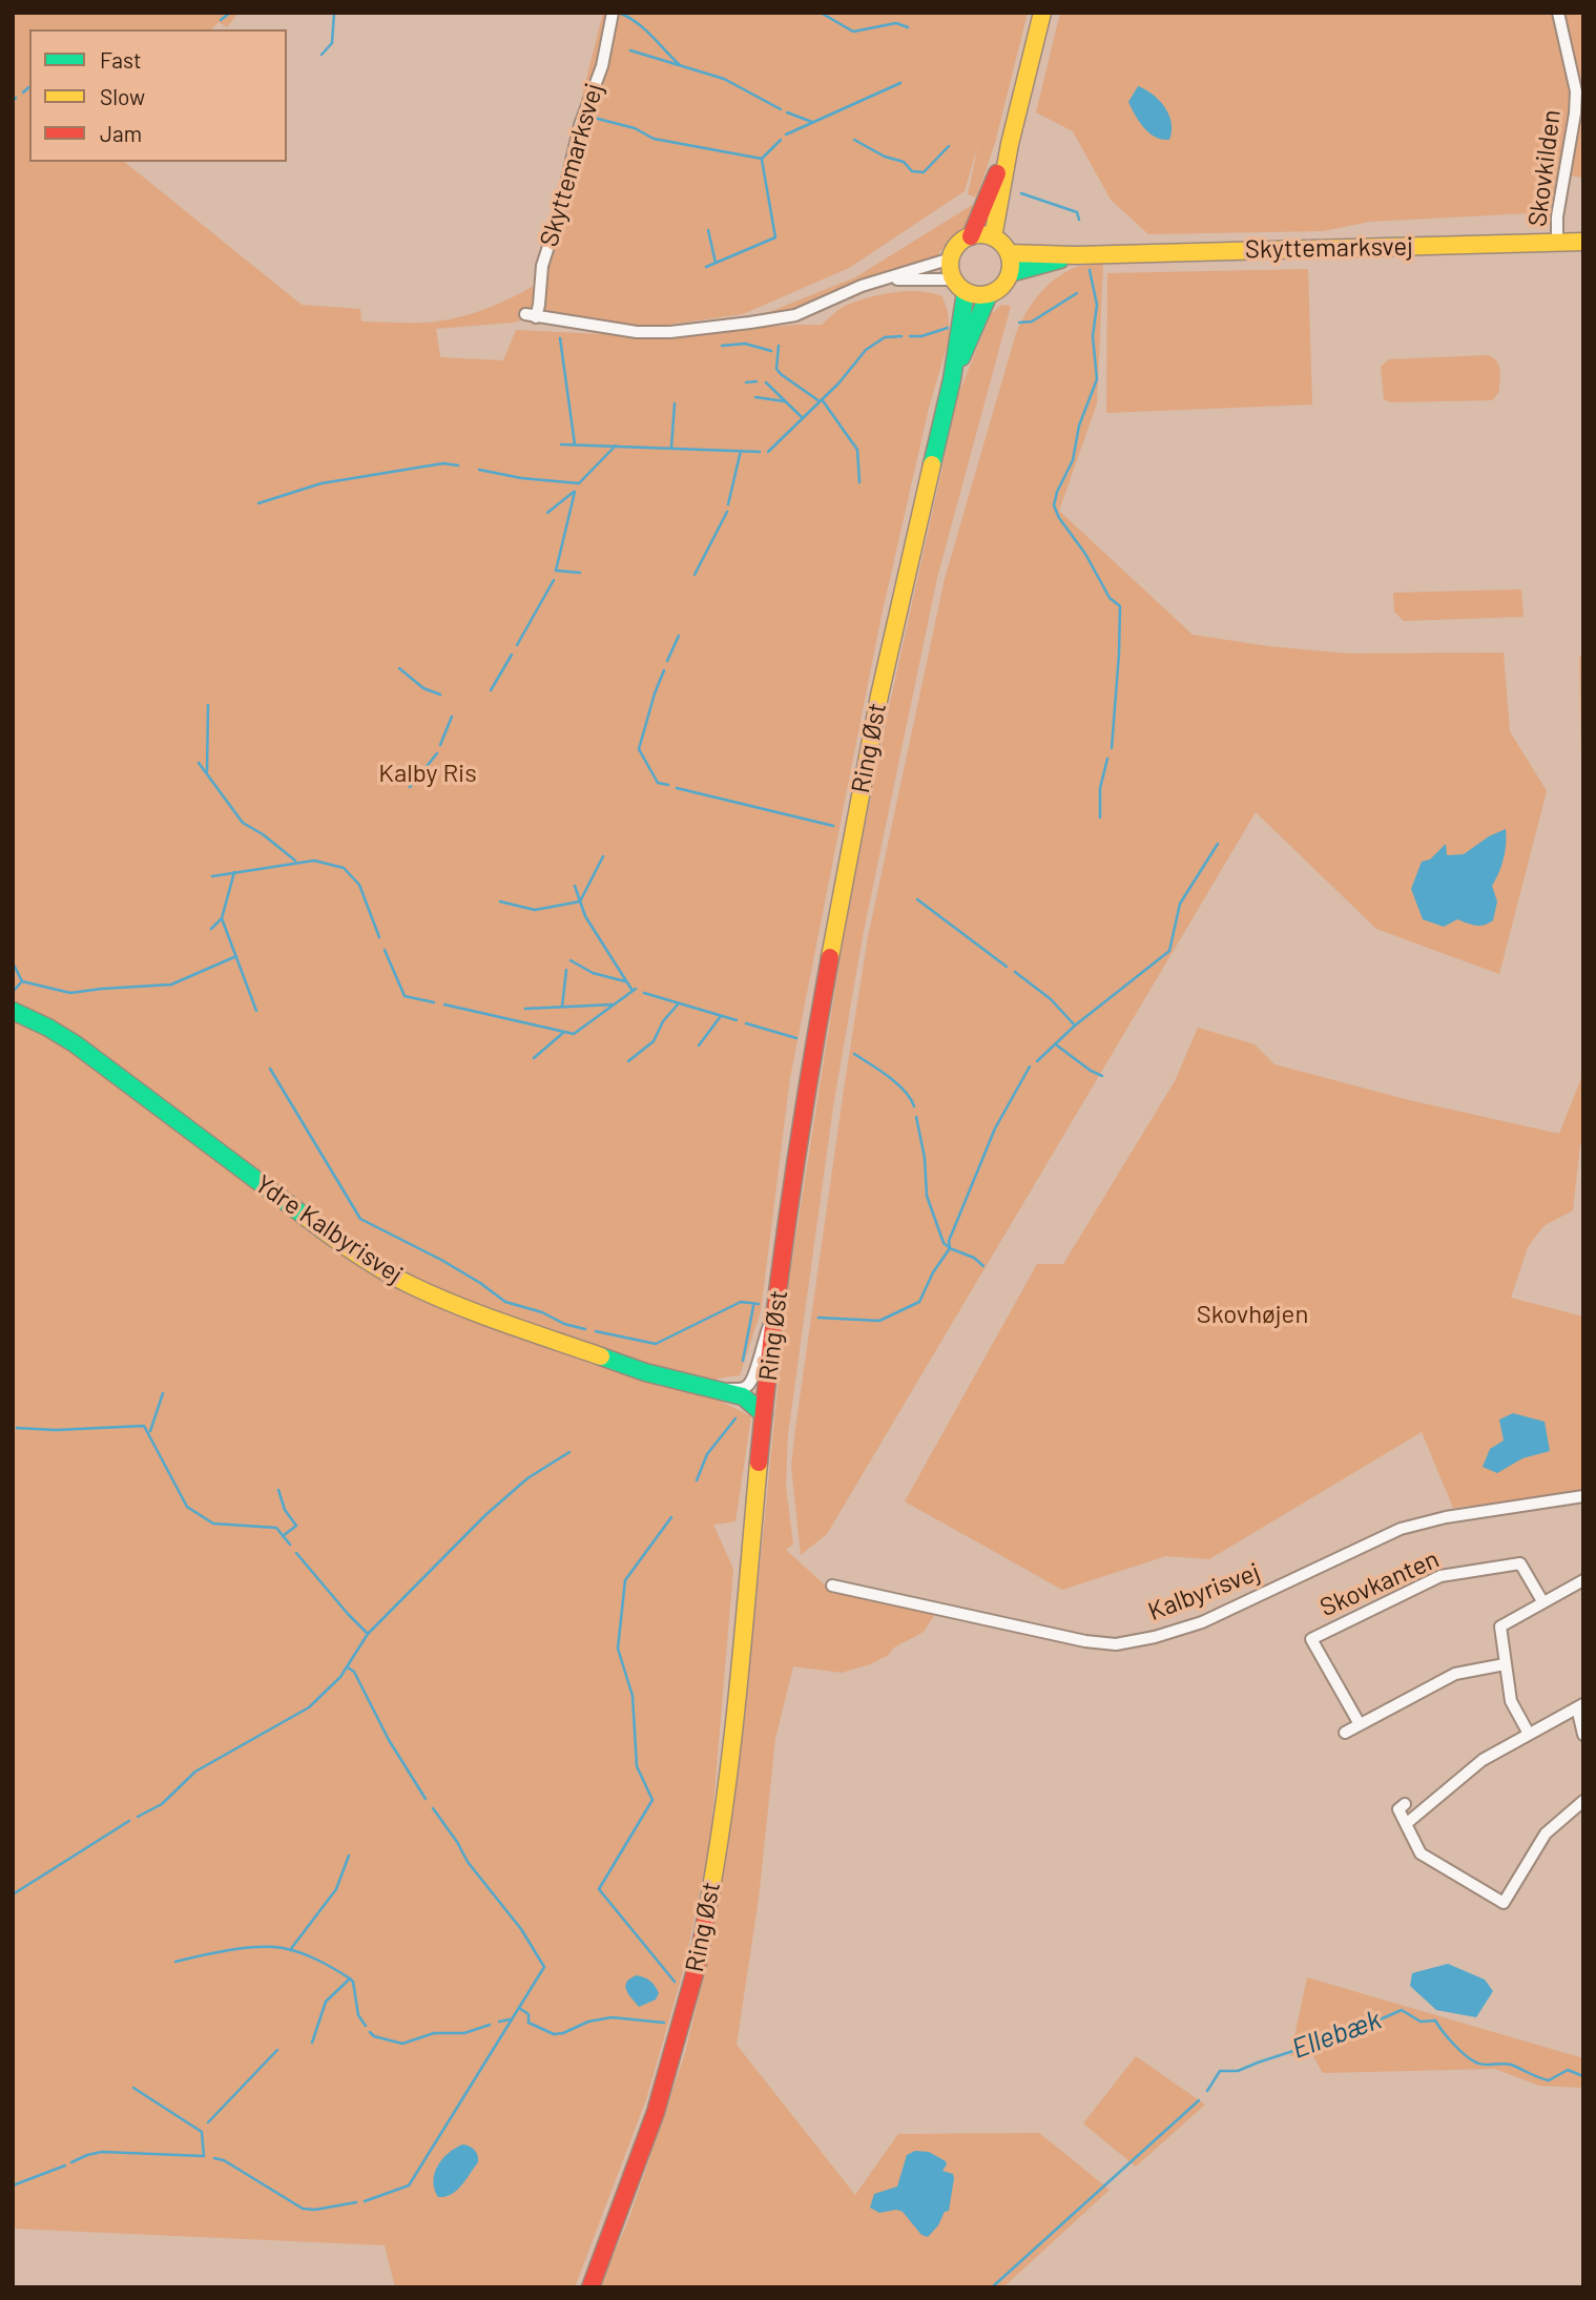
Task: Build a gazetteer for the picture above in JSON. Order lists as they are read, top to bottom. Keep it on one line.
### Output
{"streets":{"main road":["Skyttemarksvej","Ring Øst","Ydre Kalbyrisvej"],"street":["Skovkilden","Skovkanten","Kalbyrisvej"]},"crossings":[["Skyttemarksvej","Skovkilden"],["Skyttemarksvej","Ring Øst"],["Ring Øst","Ydre Kalbyrisvej"]],"water":["Ellebæk"],"parks":["Kalby Ris","Skovhøjen"],"legend":["Fast","Slow","Jam"]}
